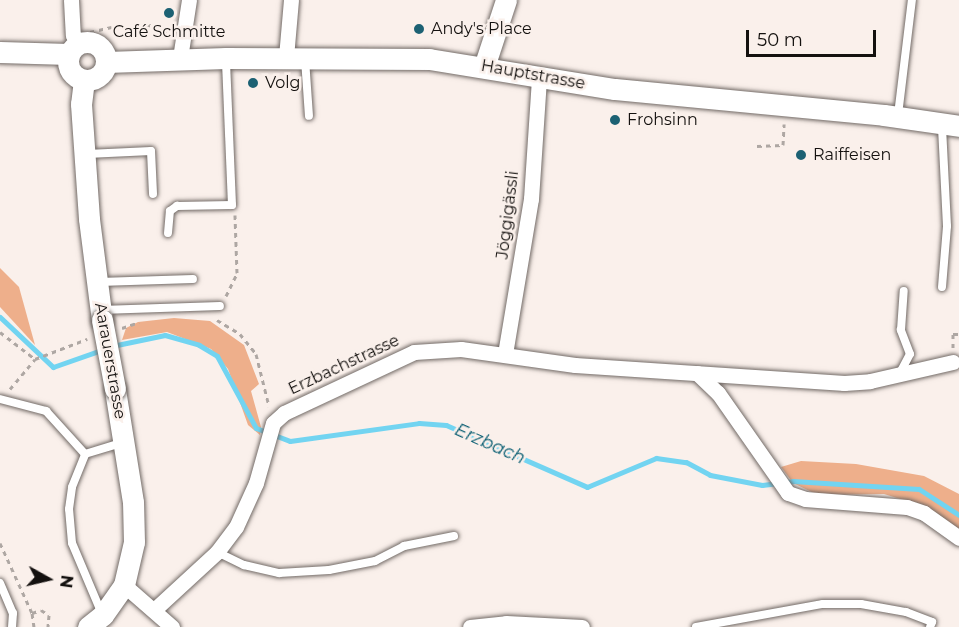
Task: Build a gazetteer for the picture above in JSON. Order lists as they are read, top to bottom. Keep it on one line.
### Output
{"streets":{"main road":["Hauptstrasse","Aarauerstrasse"],"street":["Jöggigässli","Erzbachstrasse"]},"crossings":[["Hauptstrasse","Jöggigässli"],["Hauptstrasse","Aarauerstrasse"],["Jöggigässli","Erzbachstrasse"]],"water":["Erzbach"],"places":["Café Schmitte","Andy's Place","Volg","Frohsinn","Raiffeisen"],"scale_bar":"50 m","north":"right"}
